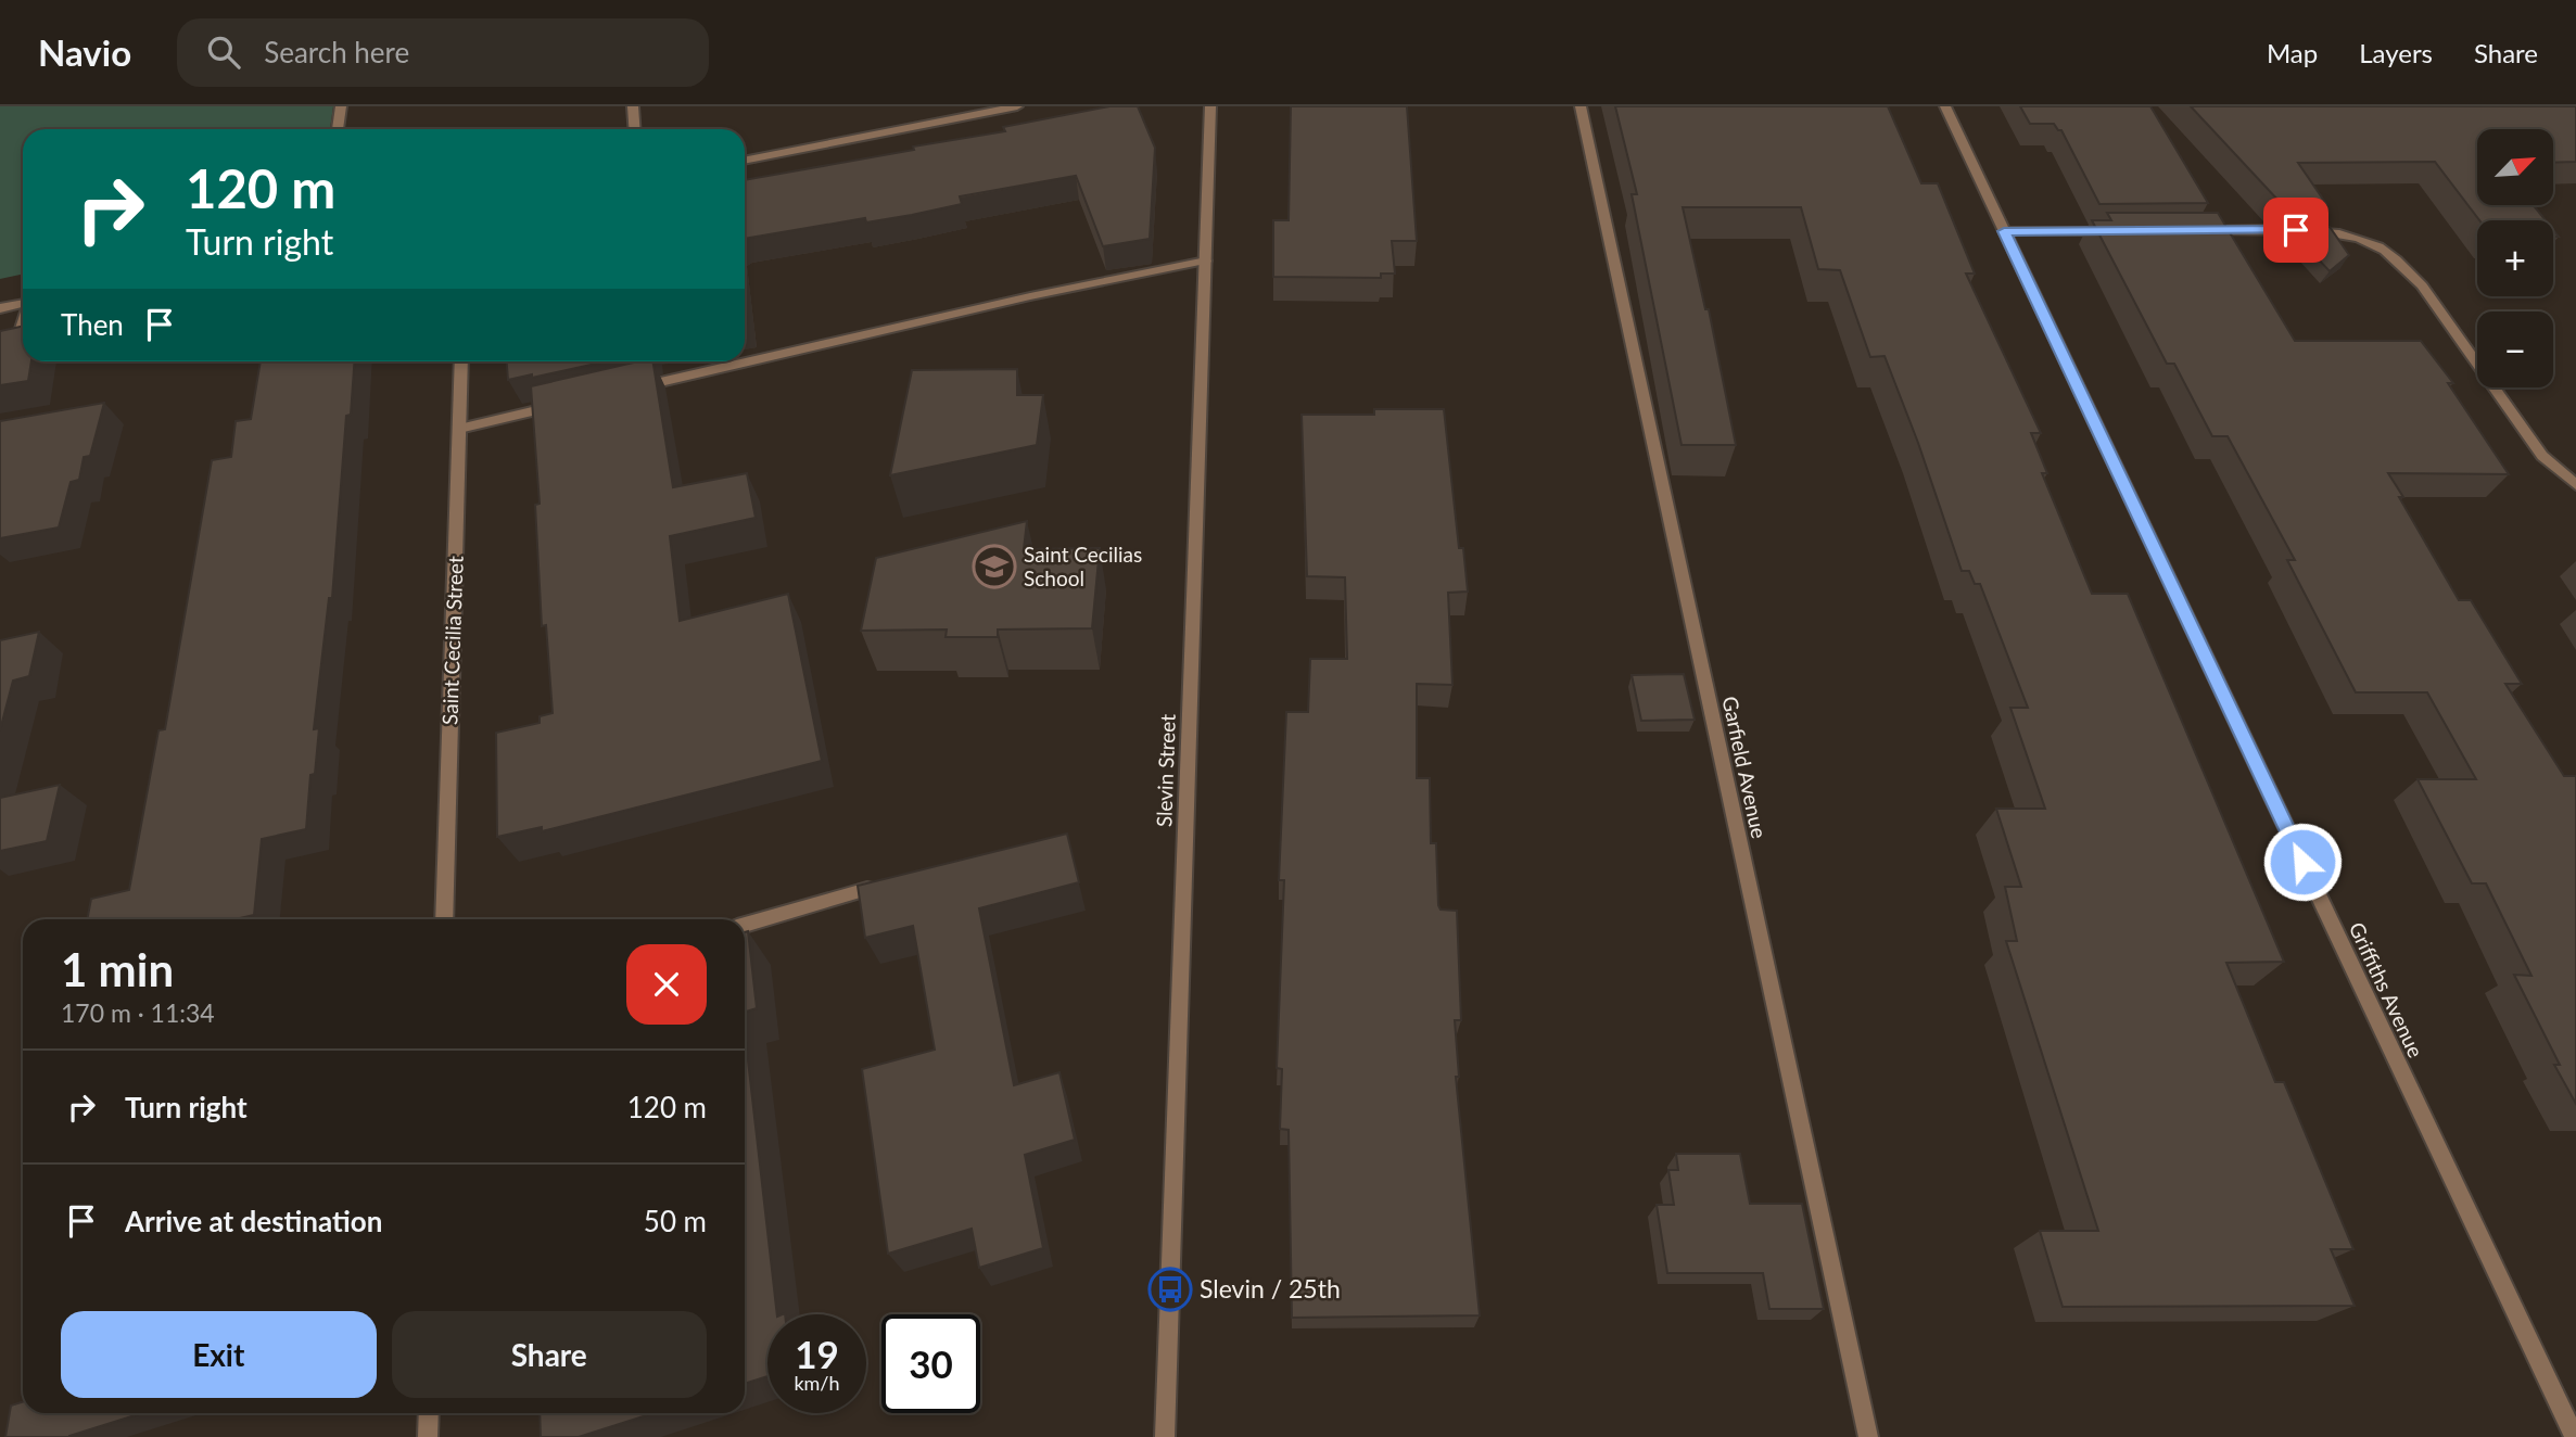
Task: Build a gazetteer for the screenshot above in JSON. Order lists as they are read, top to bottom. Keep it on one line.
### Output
{"streets":{"street":["Saint Cecilia Street","Garfield Avenue","Slevin Street","Griffiths Avenue"]},"places":{"school or university":["Saint Cecilias School"],"bus stop":["Slevin / 25th"]},"north":"top right","page":{"header":"Navio","search":"Search here","nav":["Map","Layers","Share"],"map_buttons":["+","−"],"turn":["120 m","Turn right"],"then":"Then","heading":["1 min","170 m · 11:34"],"list":[{"name":"Turn right","value":"120 m"},{"name":"Arrive at destination","value":"50 m"}],"buttons":["Exit","Share"],"speed":"19 km/h","limit":"30"}}
